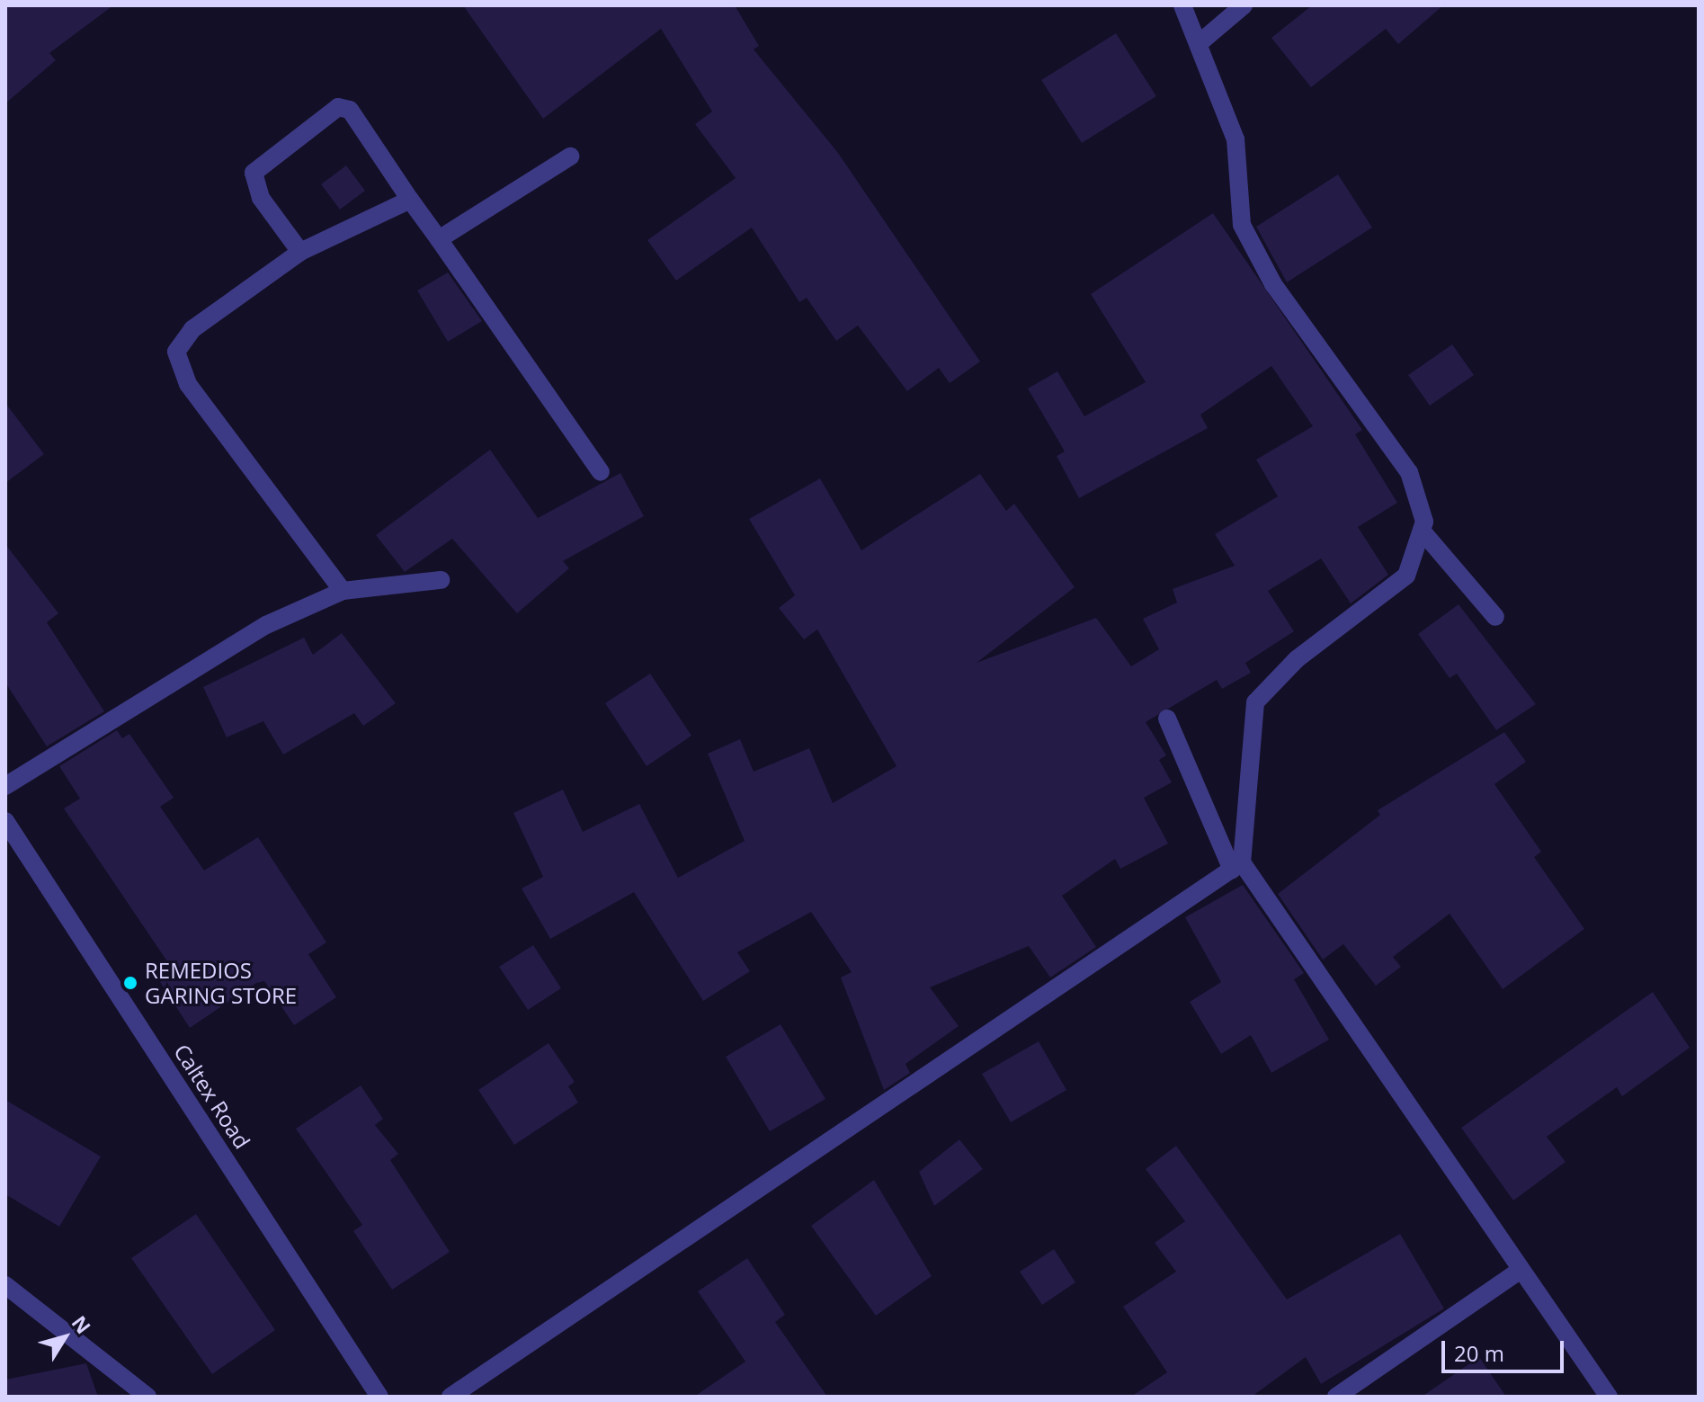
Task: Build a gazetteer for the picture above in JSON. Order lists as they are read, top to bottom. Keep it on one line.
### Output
{"streets":{"street":["Caltex Road"]},"places":["REMEDIOS GARING STORE"],"scale_bar":"20 m","north":"top right"}
